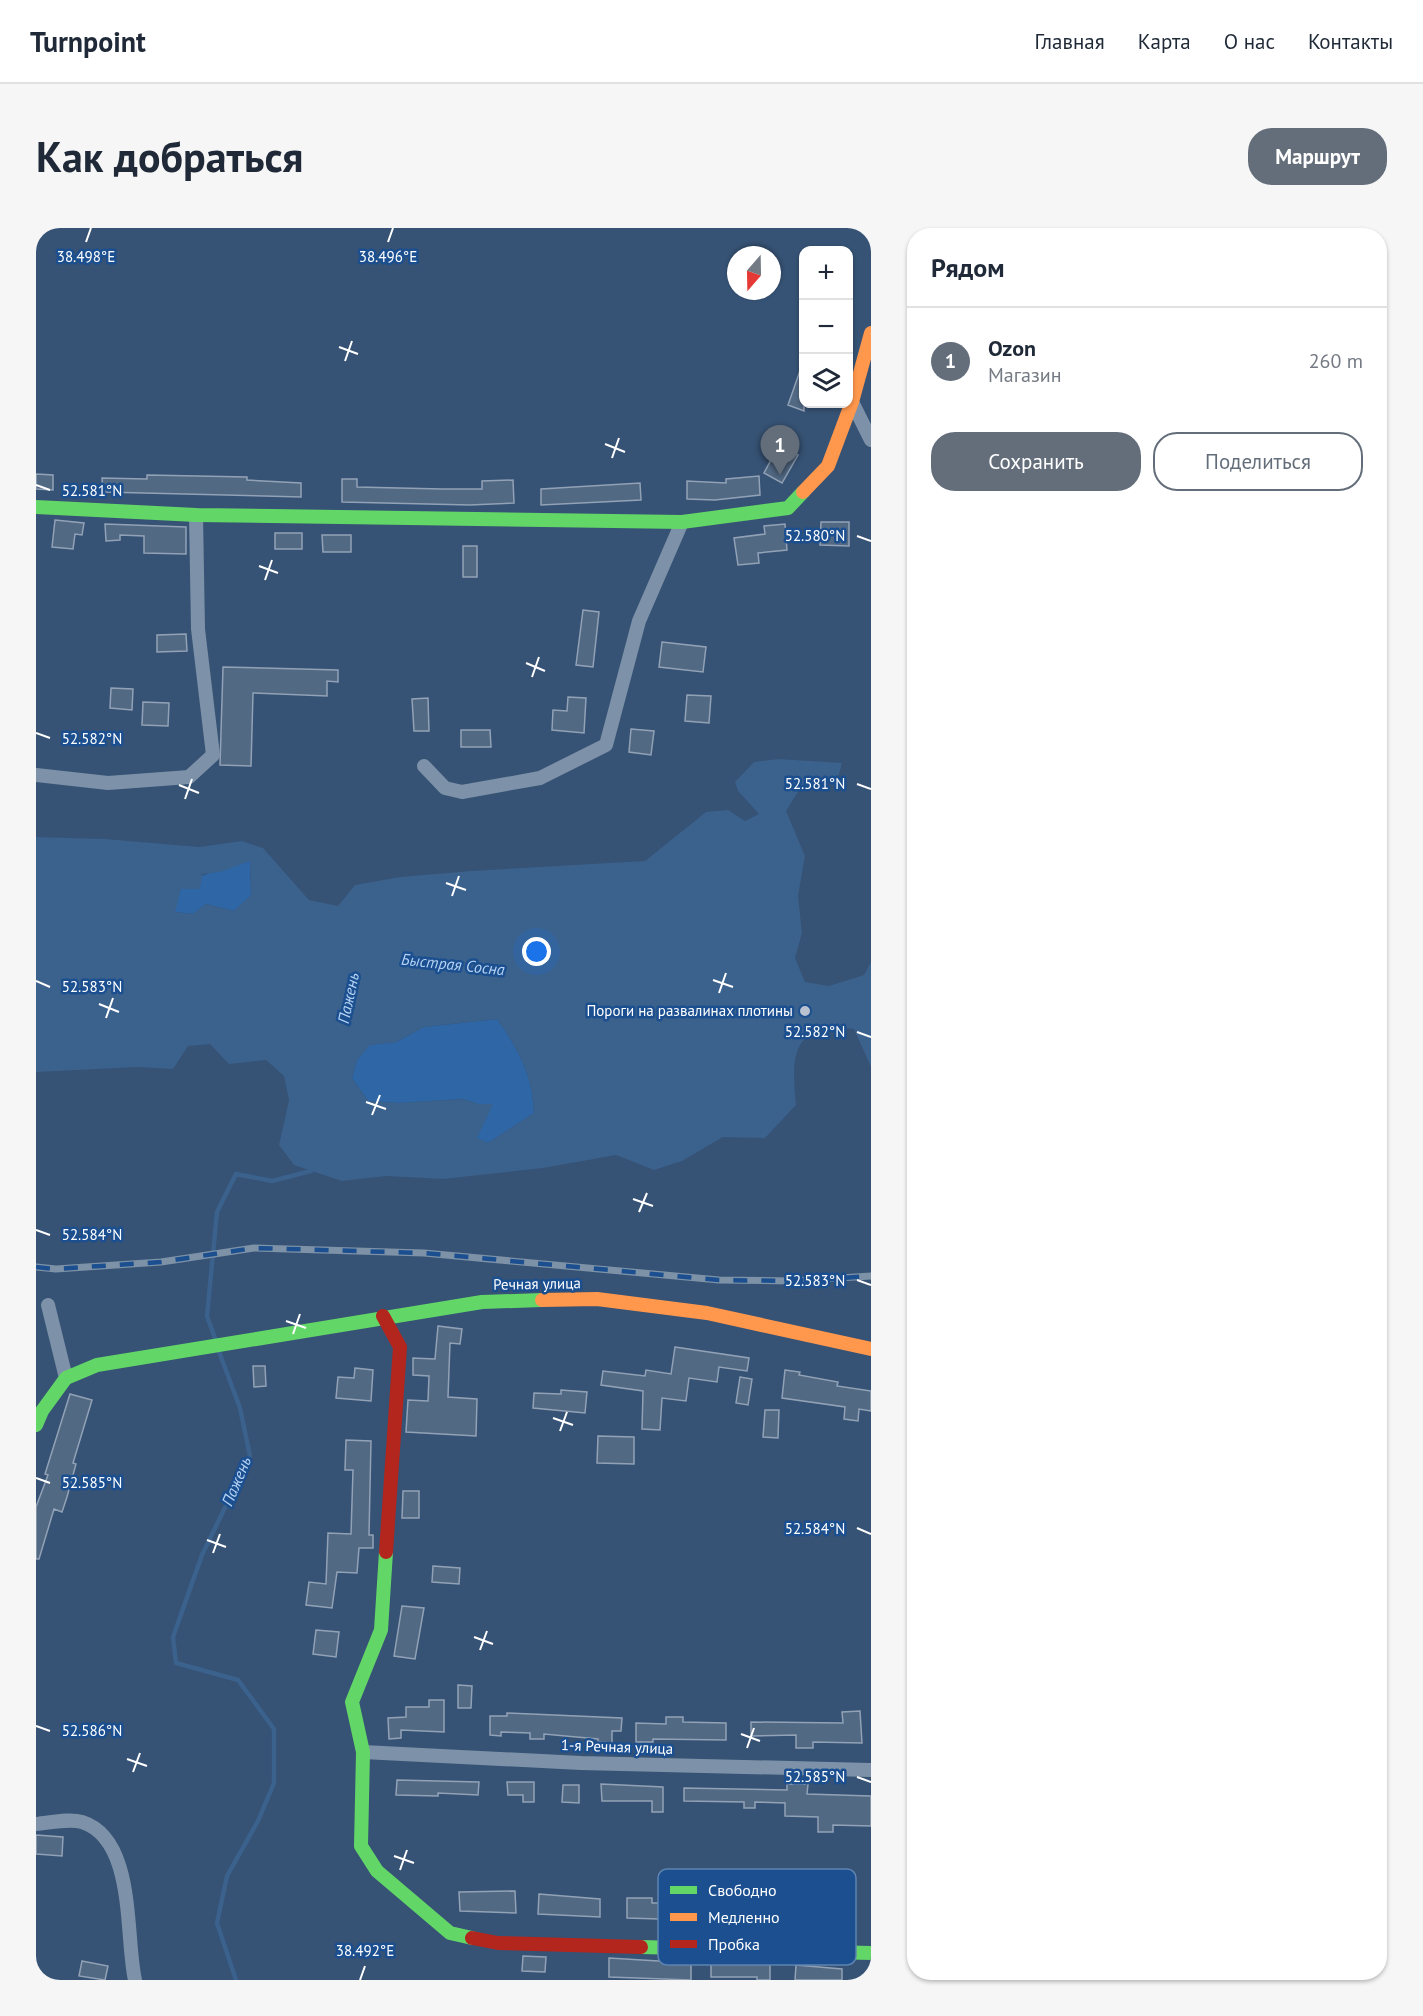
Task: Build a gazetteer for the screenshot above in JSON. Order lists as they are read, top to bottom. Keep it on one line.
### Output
{"streets":{"street":["Речная улица","1-я Речная улица"]},"water":["Быстрая Сосна","Пажень"],"places":["Пороги на развалинах плотины"],"legend":["Свободно","Медленно","Пробка"],"north":"bottom","page":{"header":"Turnpoint","nav":["Главная","Карта","О нас","Контакты"],"buttons":["Маршрут",["Сохранить","Поделиться"]],"title":"Как добраться","heading":"Рядом","map_buttons":["+","−"],"list":[{"mark":"1","name":"Ozon","note":"Магазин","value":"260 m"}],"pins":"1"},"coordinates":["38.498°E","38.496°E","52.581°N","52.580°N","52.582°N","52.583°N","52.584°N","52.585°N","52.586°N","38.492°E"]}
